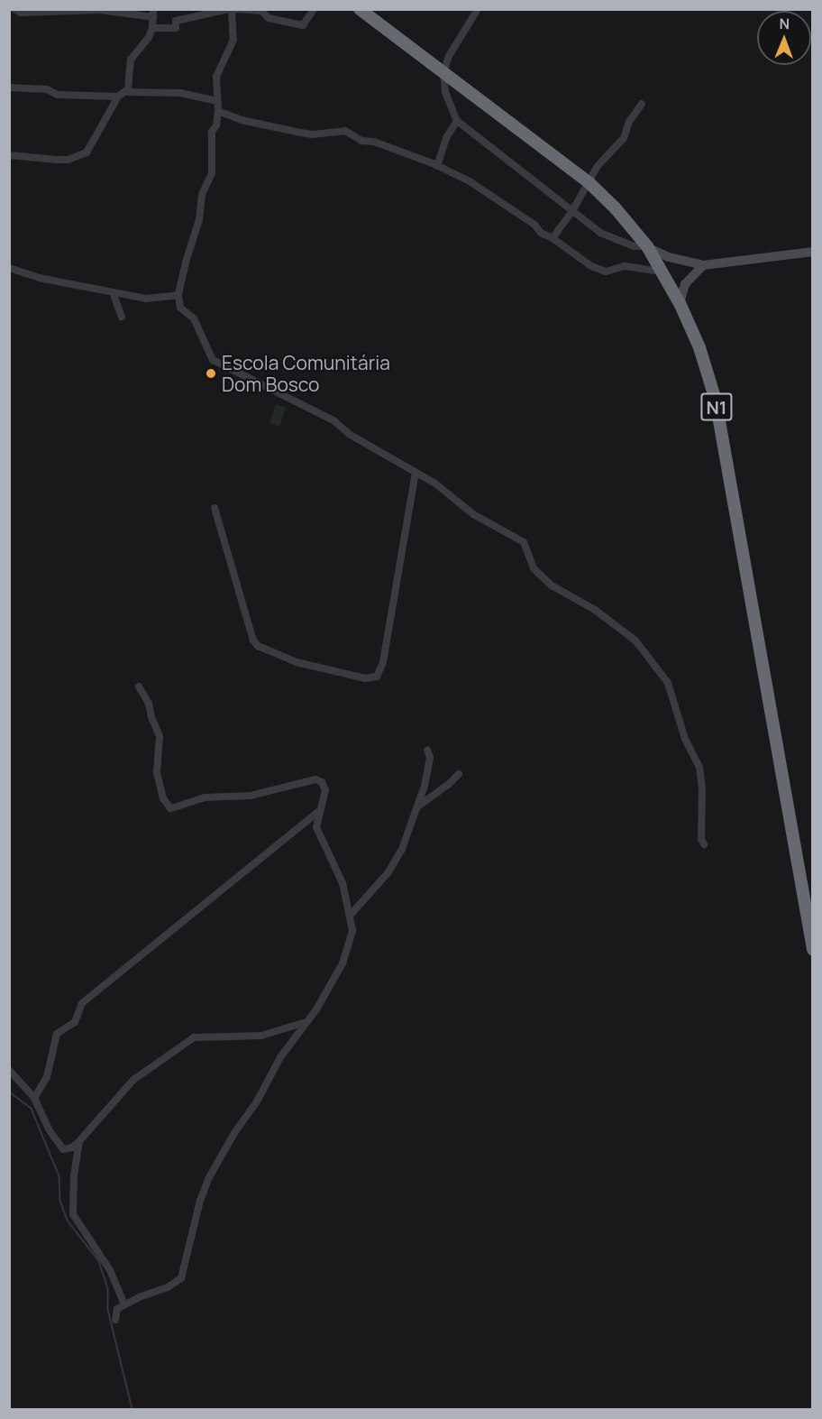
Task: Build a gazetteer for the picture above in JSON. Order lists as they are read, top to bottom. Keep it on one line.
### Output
{"streets":{"highway":["N1"]},"places":["Escola Comunitária Dom Bosco"],"north":"top"}
